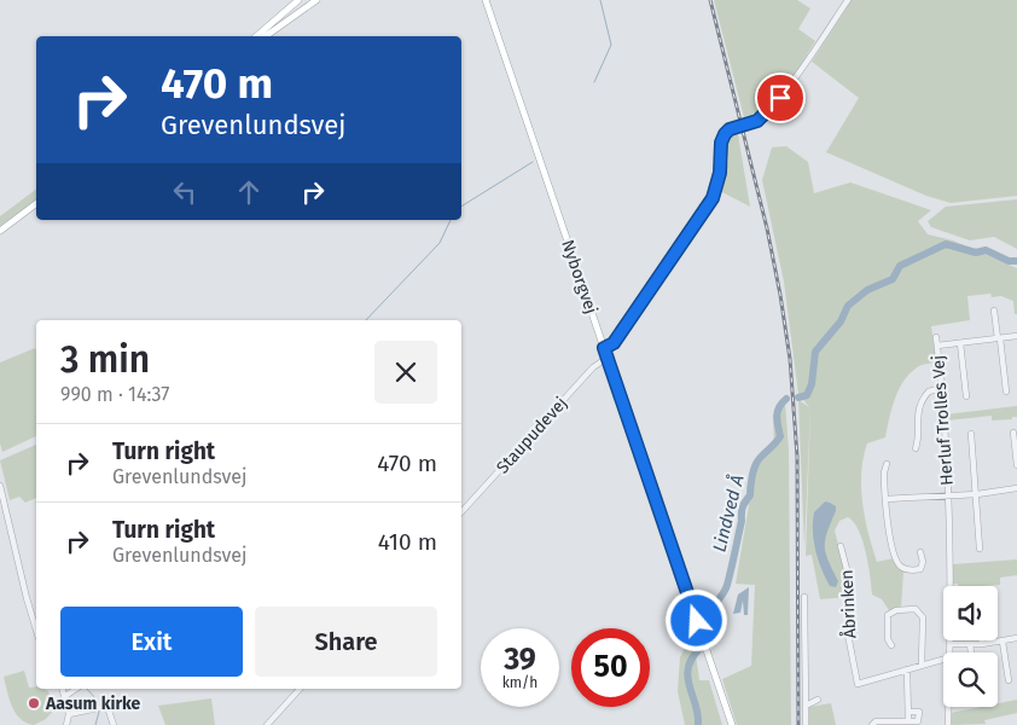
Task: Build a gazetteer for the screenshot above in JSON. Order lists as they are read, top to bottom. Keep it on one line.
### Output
{"streets":{"main road":["Nyborgvej"],"street":["Herluf Trolles Vej","Staupudevej","Åbrinken"]},"crossings":[["Nyborgvej","Staupudevej"]],"water":["Lindved Å"],"places":["Aasum kirke"],"page":{"turn":["470 m","Grevenlundsvej"],"heading":["3 min","990 m · 14:37"],"list":[{"name":"Turn right","note":"Grevenlundsvej","value":"470 m"},{"name":"Turn right","note":"Grevenlundsvej","value":"410 m"}],"buttons":["Exit","Share"],"speed":"39 km/h","limit":"50"}}
